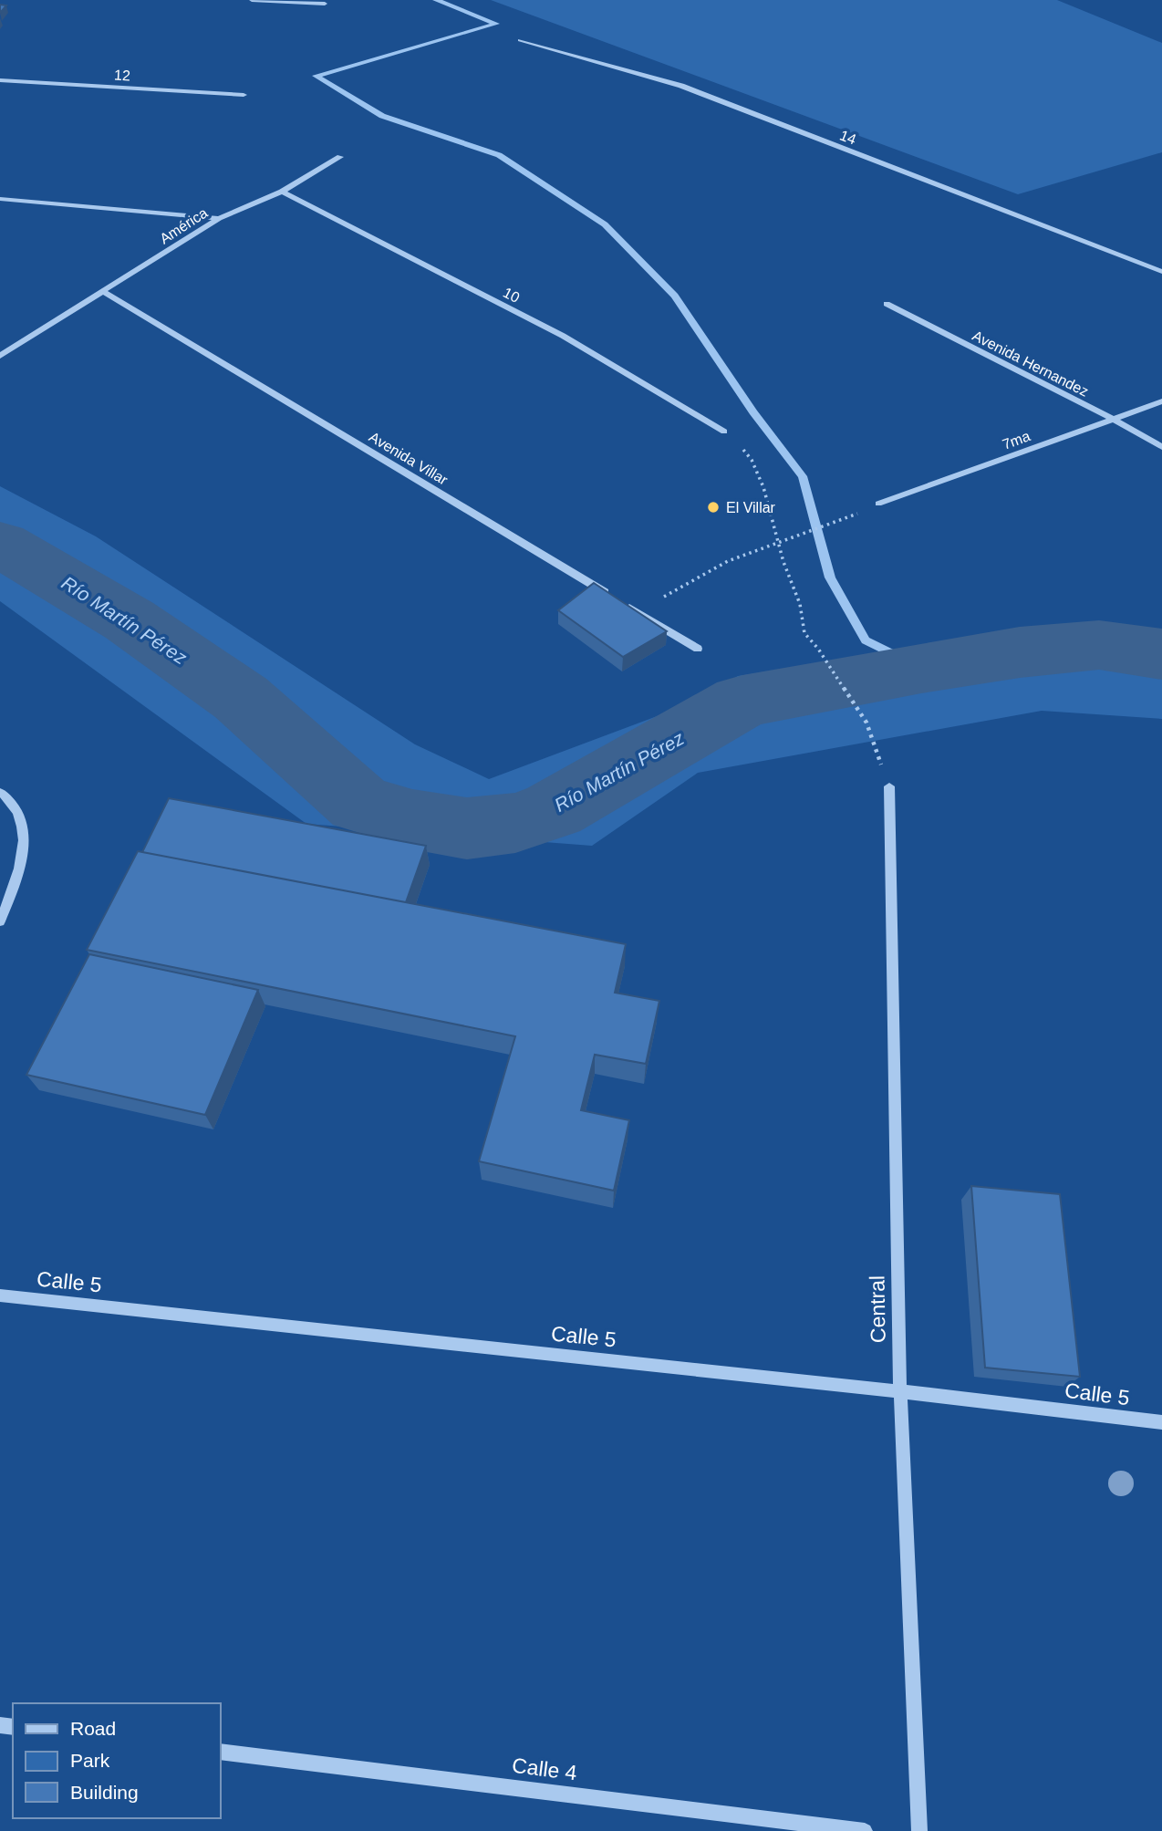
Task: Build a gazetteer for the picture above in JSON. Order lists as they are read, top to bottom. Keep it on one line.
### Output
{"streets":{"street":["12","14","América","10","Avenida Hernandez","7ma","Avenida Villar","Calle 5","Central","Calle 4"]},"crossings":[["América","10"],["América","Avenida Villar"],["Avenida Hernandez","7ma"],["Calle 5","Central"]],"water":["Río Martín Pérez"],"places":["El Villar"],"legend":["Road","Park","Building"]}
